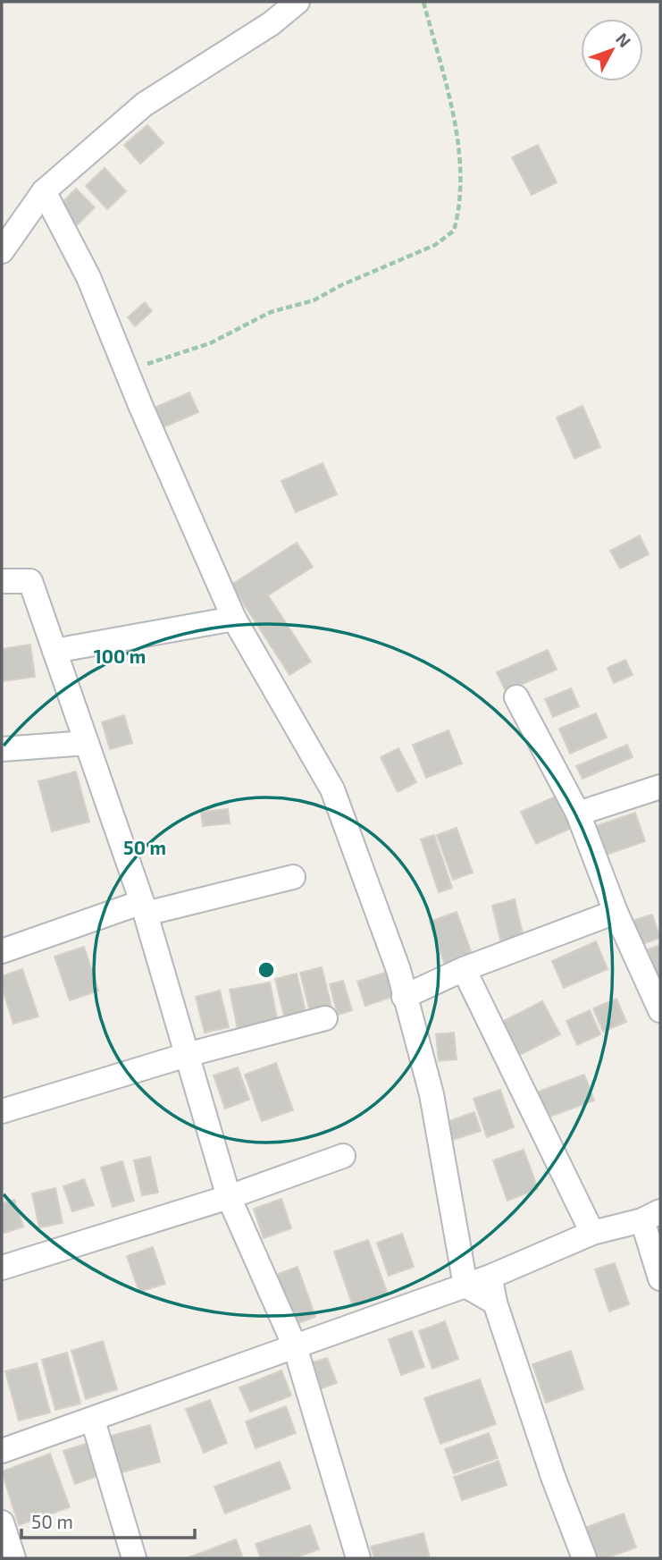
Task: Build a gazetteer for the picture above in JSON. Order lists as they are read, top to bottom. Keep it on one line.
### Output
{"scale_bar":"50 m","north":"top right","rings":["100 m","50 m"]}
